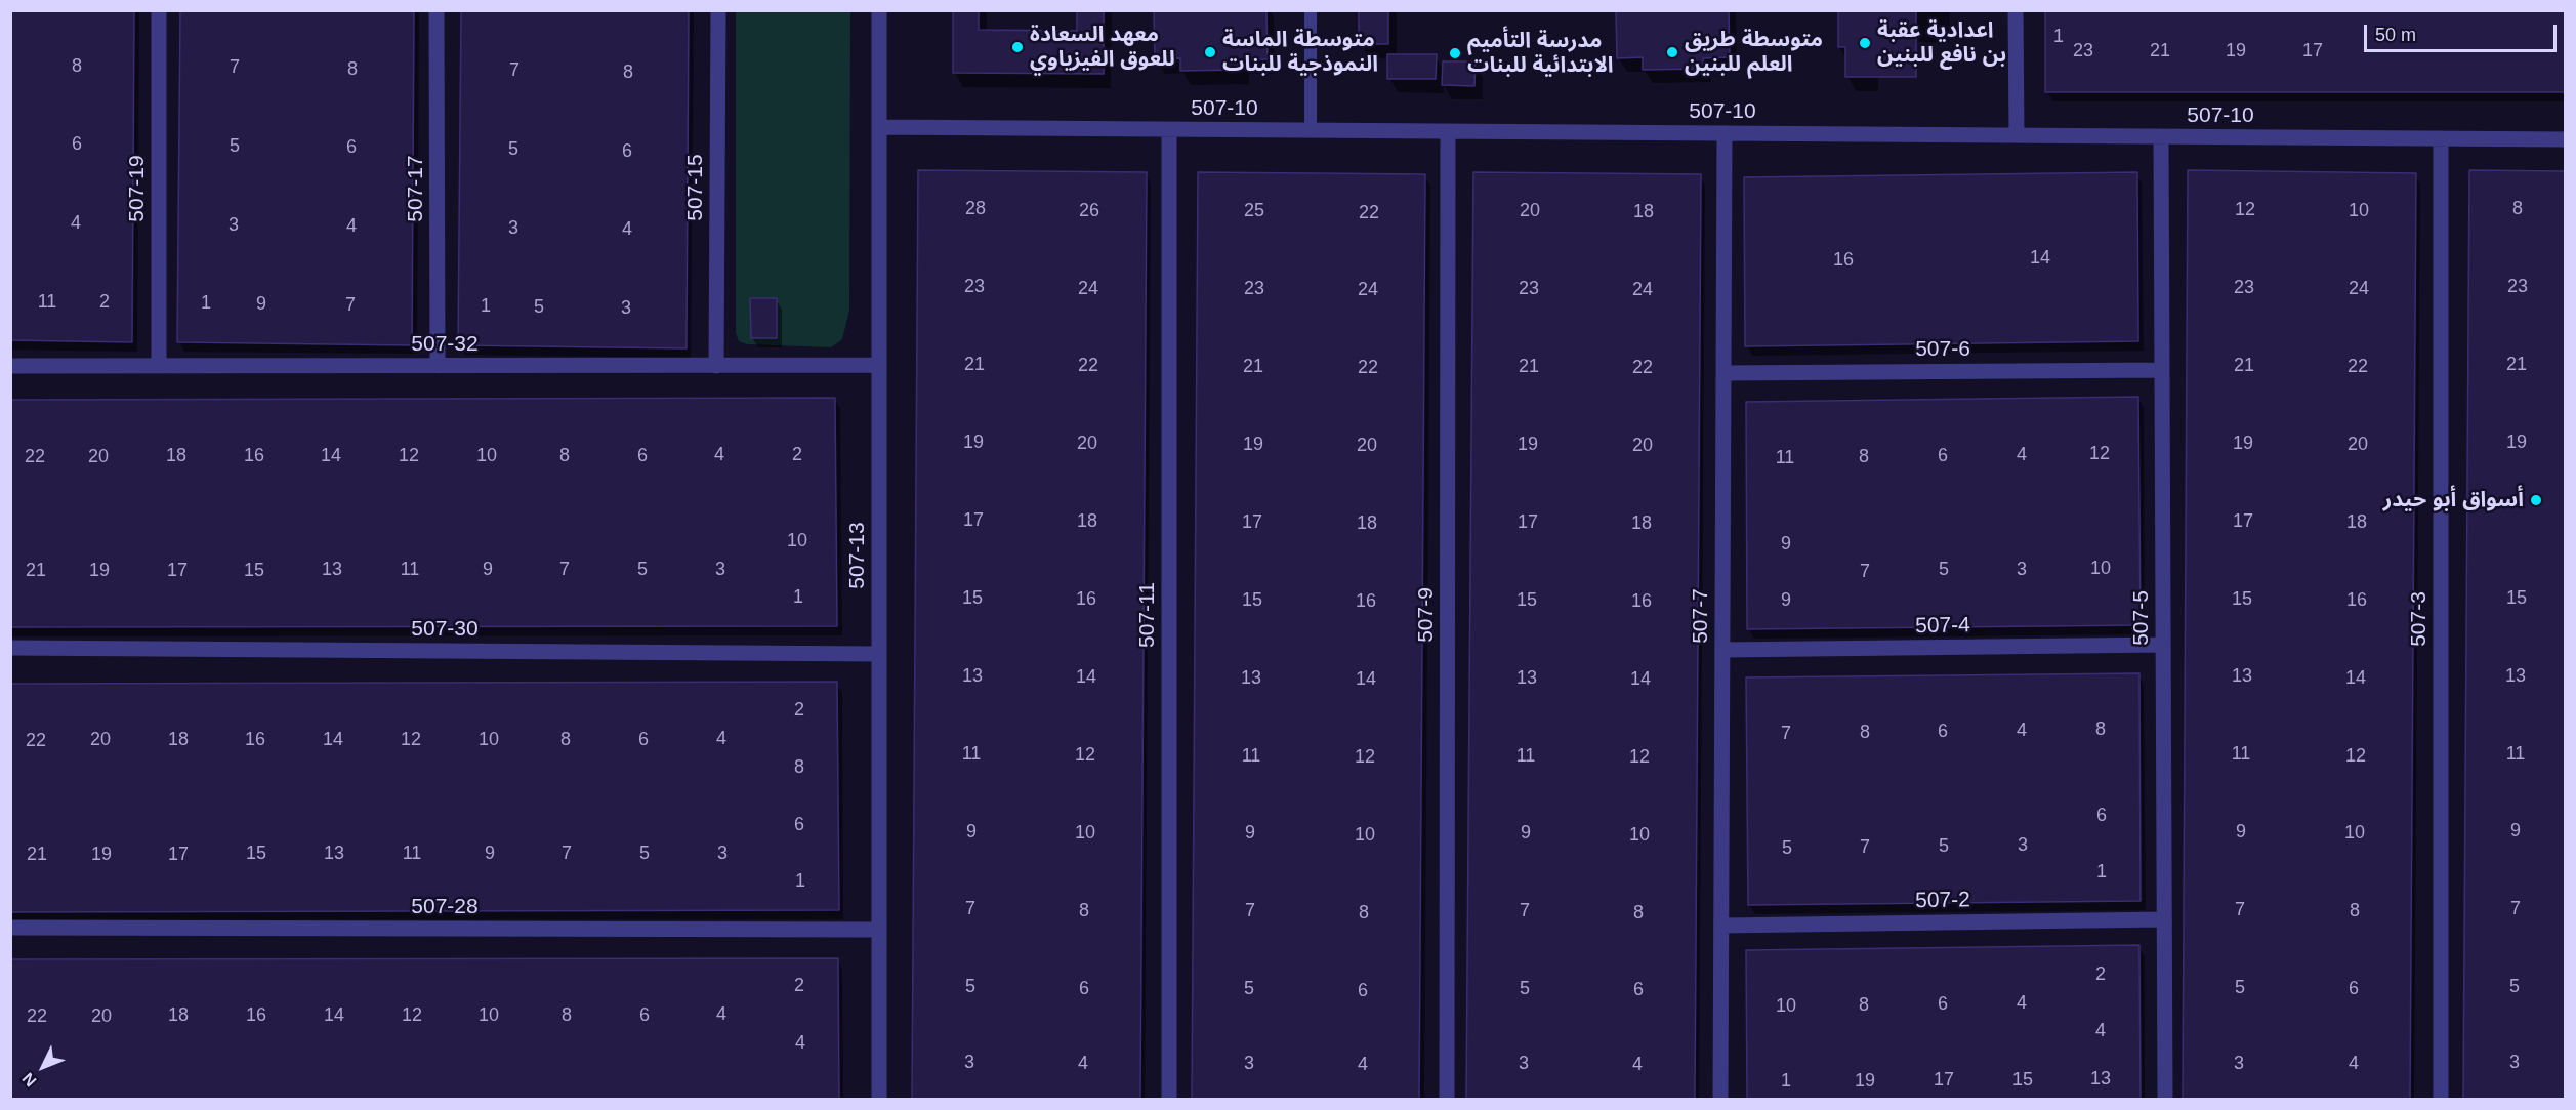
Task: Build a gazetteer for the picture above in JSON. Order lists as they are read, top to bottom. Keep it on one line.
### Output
{"streets":{"street":["507-10","507-15","507-19","507-17","507-32","507-6","507-13","507-11","507-9","507-7","507-5","507-3","507-4","507-30","507-2","507-28"]},"crossings":[["507-10","507-13"],["507-10","507-11"],["507-10","507-9"],["507-10","507-7"],["507-10","507-5"],["507-10","507-3"],["507-15","507-32"],["507-19","507-32"],["507-17","507-32"],["507-32","507-13"],["507-6","507-7"],["507-6","507-5"],["507-13","507-30"],["507-13","507-28"],["507-7","507-4"],["507-7","507-2"],["507-5","507-4"],["507-5","507-2"]],"places":["اعدادية عقبة بن نافع للبنين","معهد السعادة للعوق الفيزياوي","متوسطة الماسة النموذجية للبنات","متوسطة طريق العلم للبنين","مدرسة التأميم الابتدائية للبنات","أسواق أبو حيدر"],"house_numbers":["1","23","21","19","17","8","7","8","7","8","6","5","6","5","6","28","8","12","26","25","20","10","18","22","4","3","4","3","4","14","16","23","23","23","24","23","23","24","24","24","11","2","1","9","7","1","5","3","21","21","22","21","21","21","22","22","22","19","19","20","19","19","19","20","20","20","12","4","2","4","18","16","14","12","10","8","6","6","22","20","8","11","17","18","17","17","17","18","18","18","10","9","10","13","11","9","7","5","3","5","3","21","19","17","15","7","1","15","15","16","15","15","15","9","16","16","16","13","13","13","14","13","13","14","14","14","2","8","4","6","8","7","4","20","18","16","14","12","10","8","6","22","11","11","11","12","11","11","12","12","12","8","6","6","9","9","9","10","9","9","10","10","10","3","5","7","5","15","13","11","9","7","5","3","21","19","17","1","1","7","7","7","8","7","7","8","8","8","2","2","5","5","5","6","5","5","6","6","6","4","6","8","10","4","18","16","14","12","10","8","6","22","20","4","4","3","3","4","3","3","3","4","4","4","13","17","15","1","19"],"scale_bar":"50 m","north":"bottom left"}
